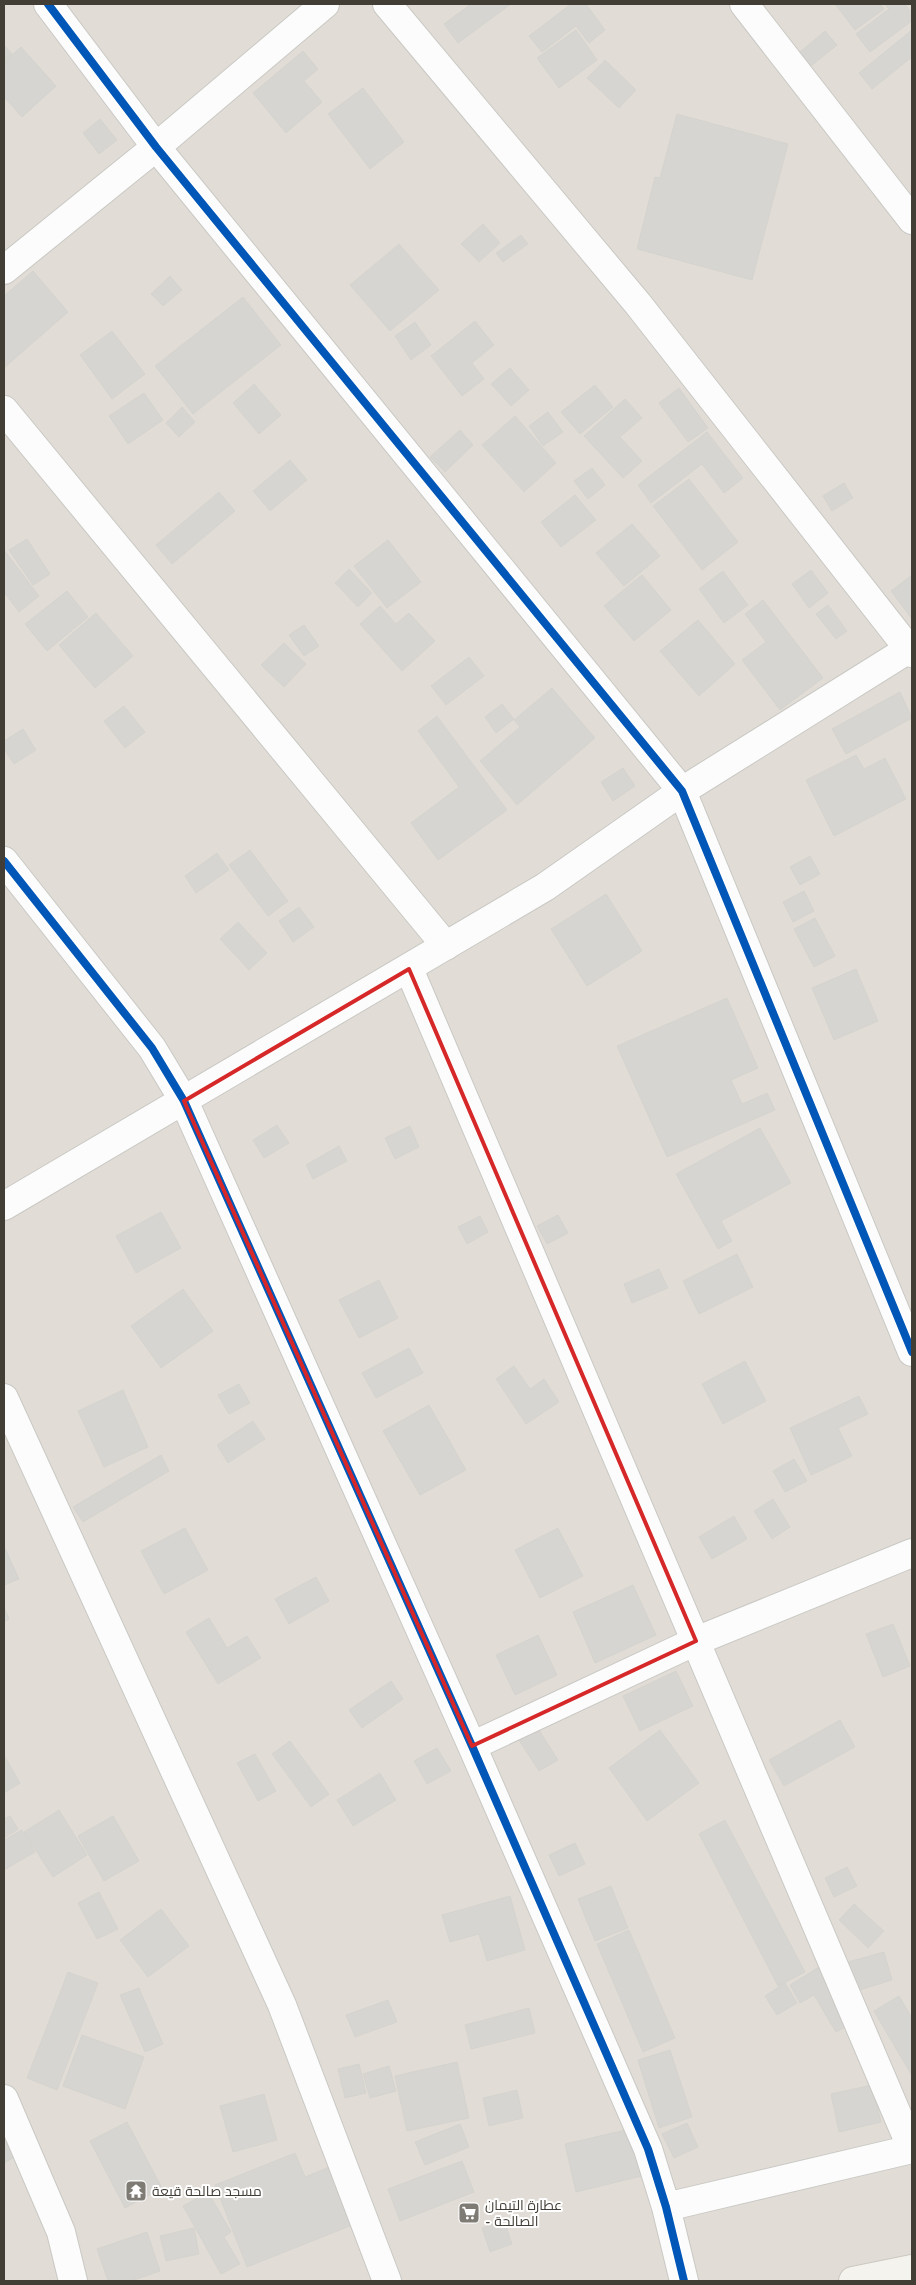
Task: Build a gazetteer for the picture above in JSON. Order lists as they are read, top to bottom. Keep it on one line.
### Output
{"places":{"temple":["مسجد صالحة قيعة"],"supermarket":["عطارة التيمان - الصالحة"]}}
